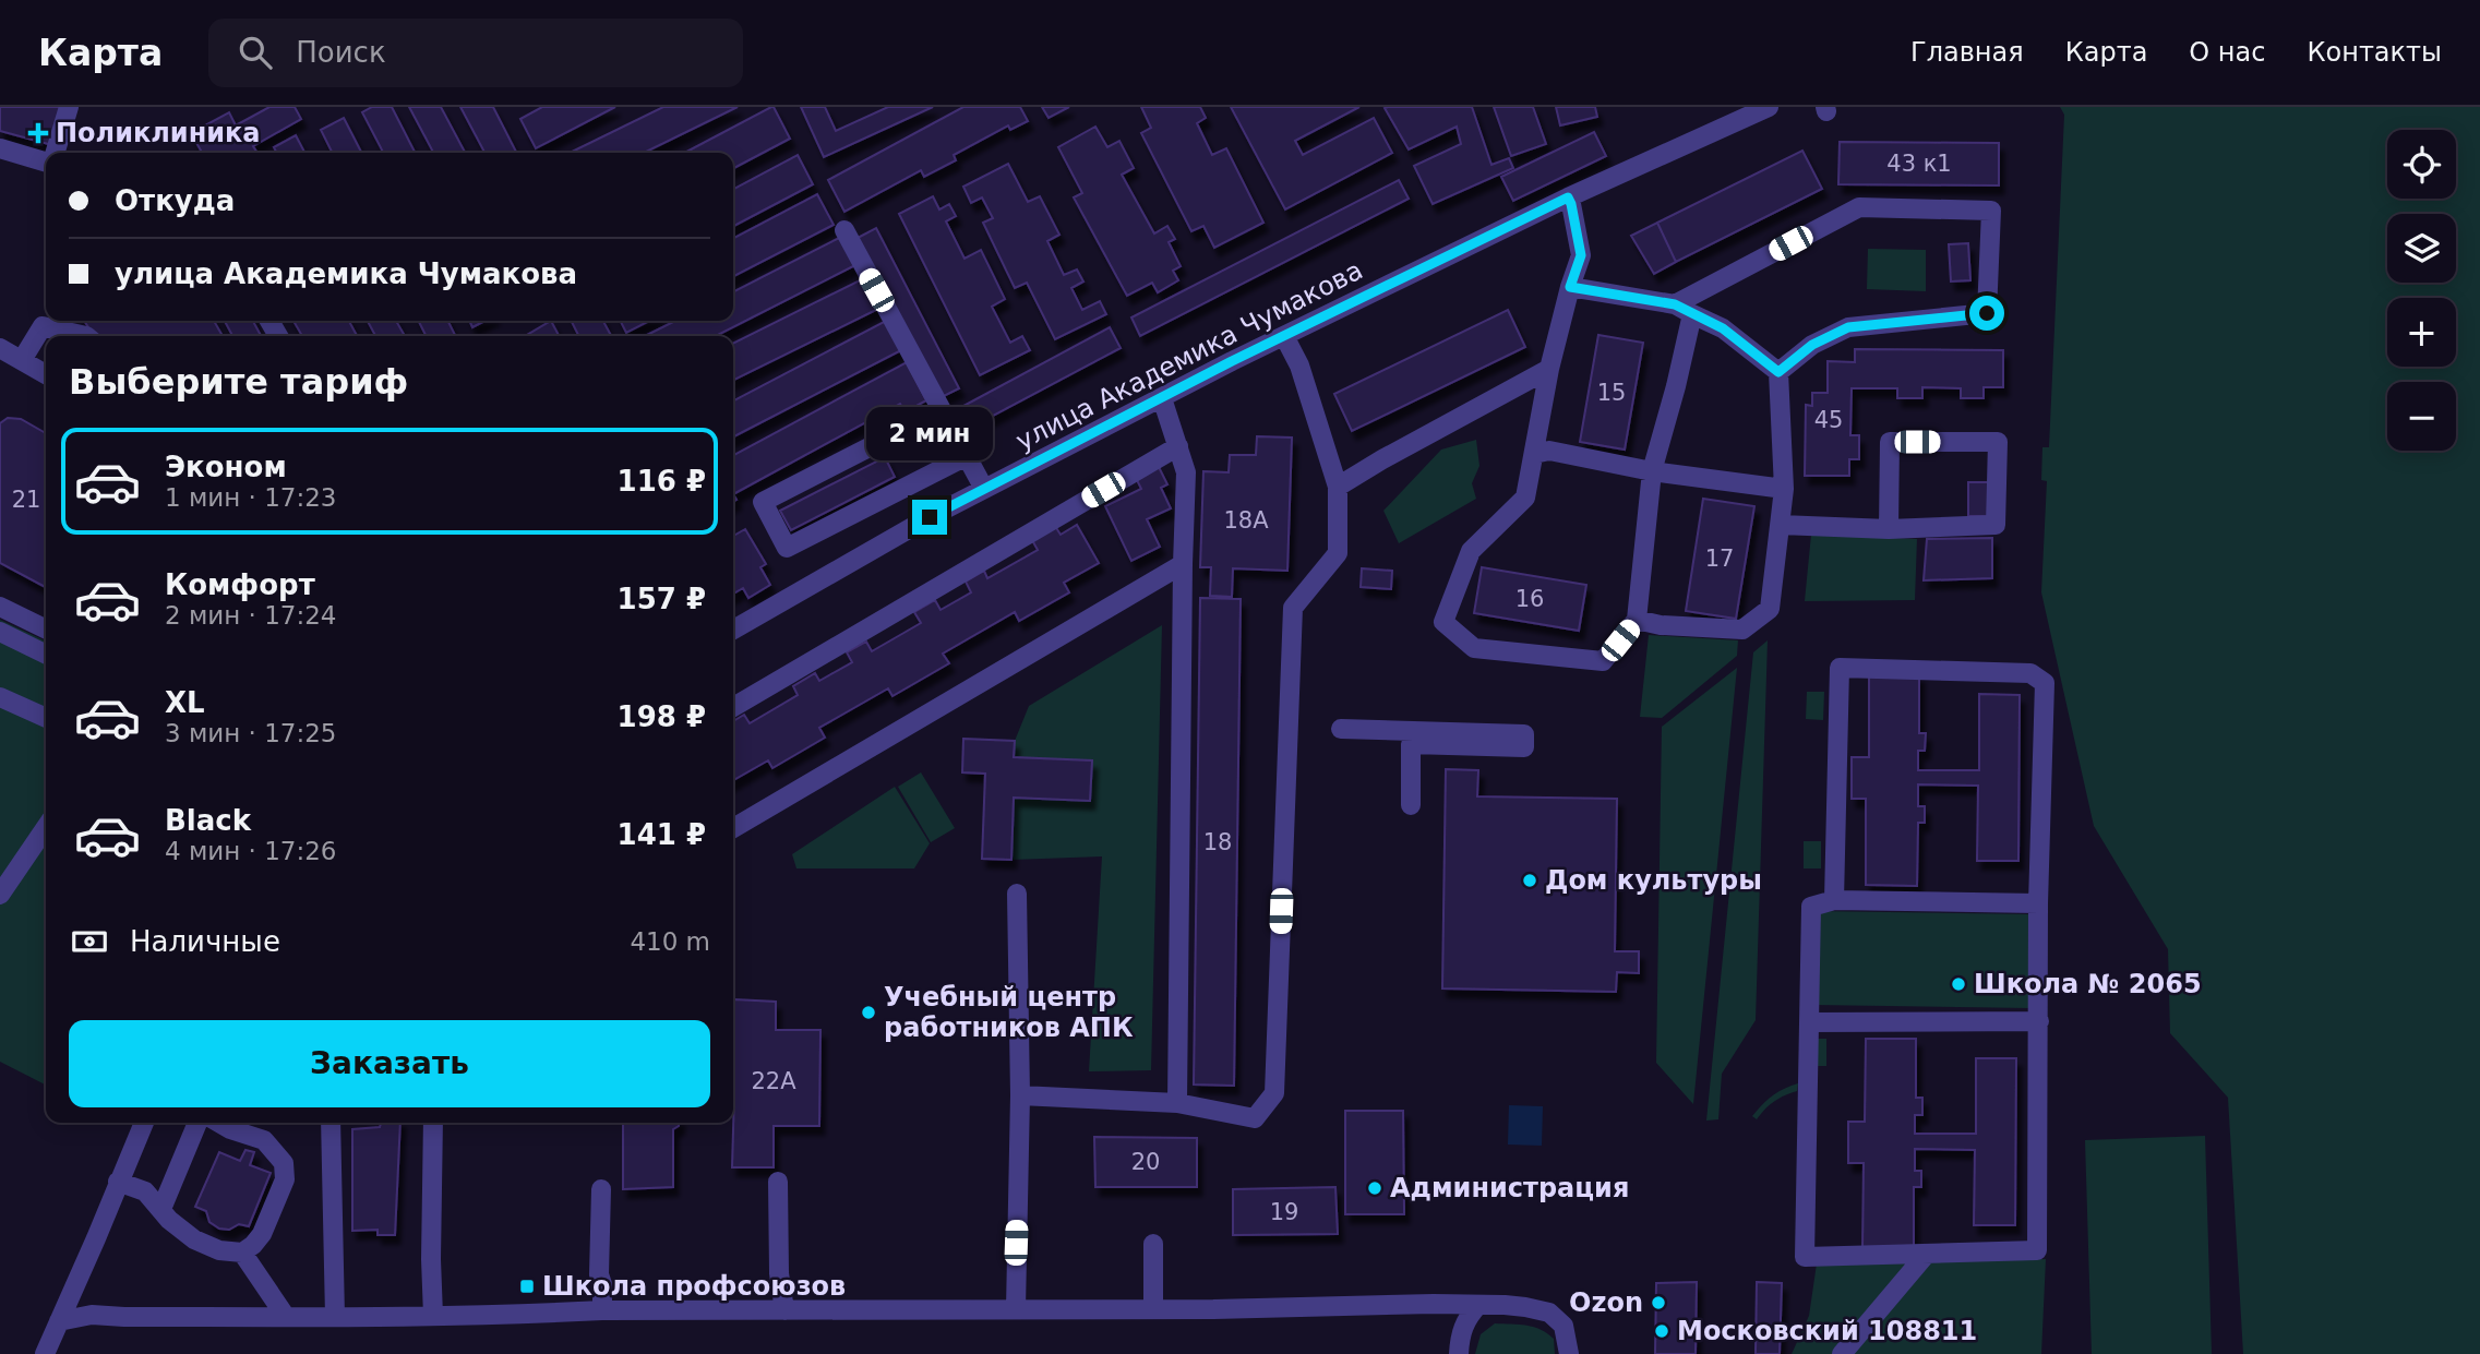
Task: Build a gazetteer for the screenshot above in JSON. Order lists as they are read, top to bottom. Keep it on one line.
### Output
{"streets":{"street":["улица Академика Чумакова"]},"places":{"health":["Поликлиника"],"other":["Дом культуры","Школа № 2065","Учебный центр работников АПК","Администрация","Ozon","Московский 108811"],"transit":["Школа профсоюзов"]},"house_numbers":["43 к1","15","45","21","18А","17","16","18","22А","20","19"],"page":{"header":"Карта","search":"Поиск","nav":["Главная","Карта","О нас","Контакты"],"map_buttons":["+","−"],"banner":["Откуда","улица Академика Чумакова"],"heading":"Выберите тариф","bubble":"2 мин","list":[{"name":"Эконом","note":"1 мин · 17:23","value":"116 ₽"},{"name":"Комфорт","note":"2 мин · 17:24","value":"157 ₽"},{"name":"XL","note":"3 мин · 17:25","value":"198 ₽"},{"name":"Black","note":"4 мин · 17:26","value":"141 ₽"}],"pay":["Наличные","410 m"],"buttons":"Заказать"}}
